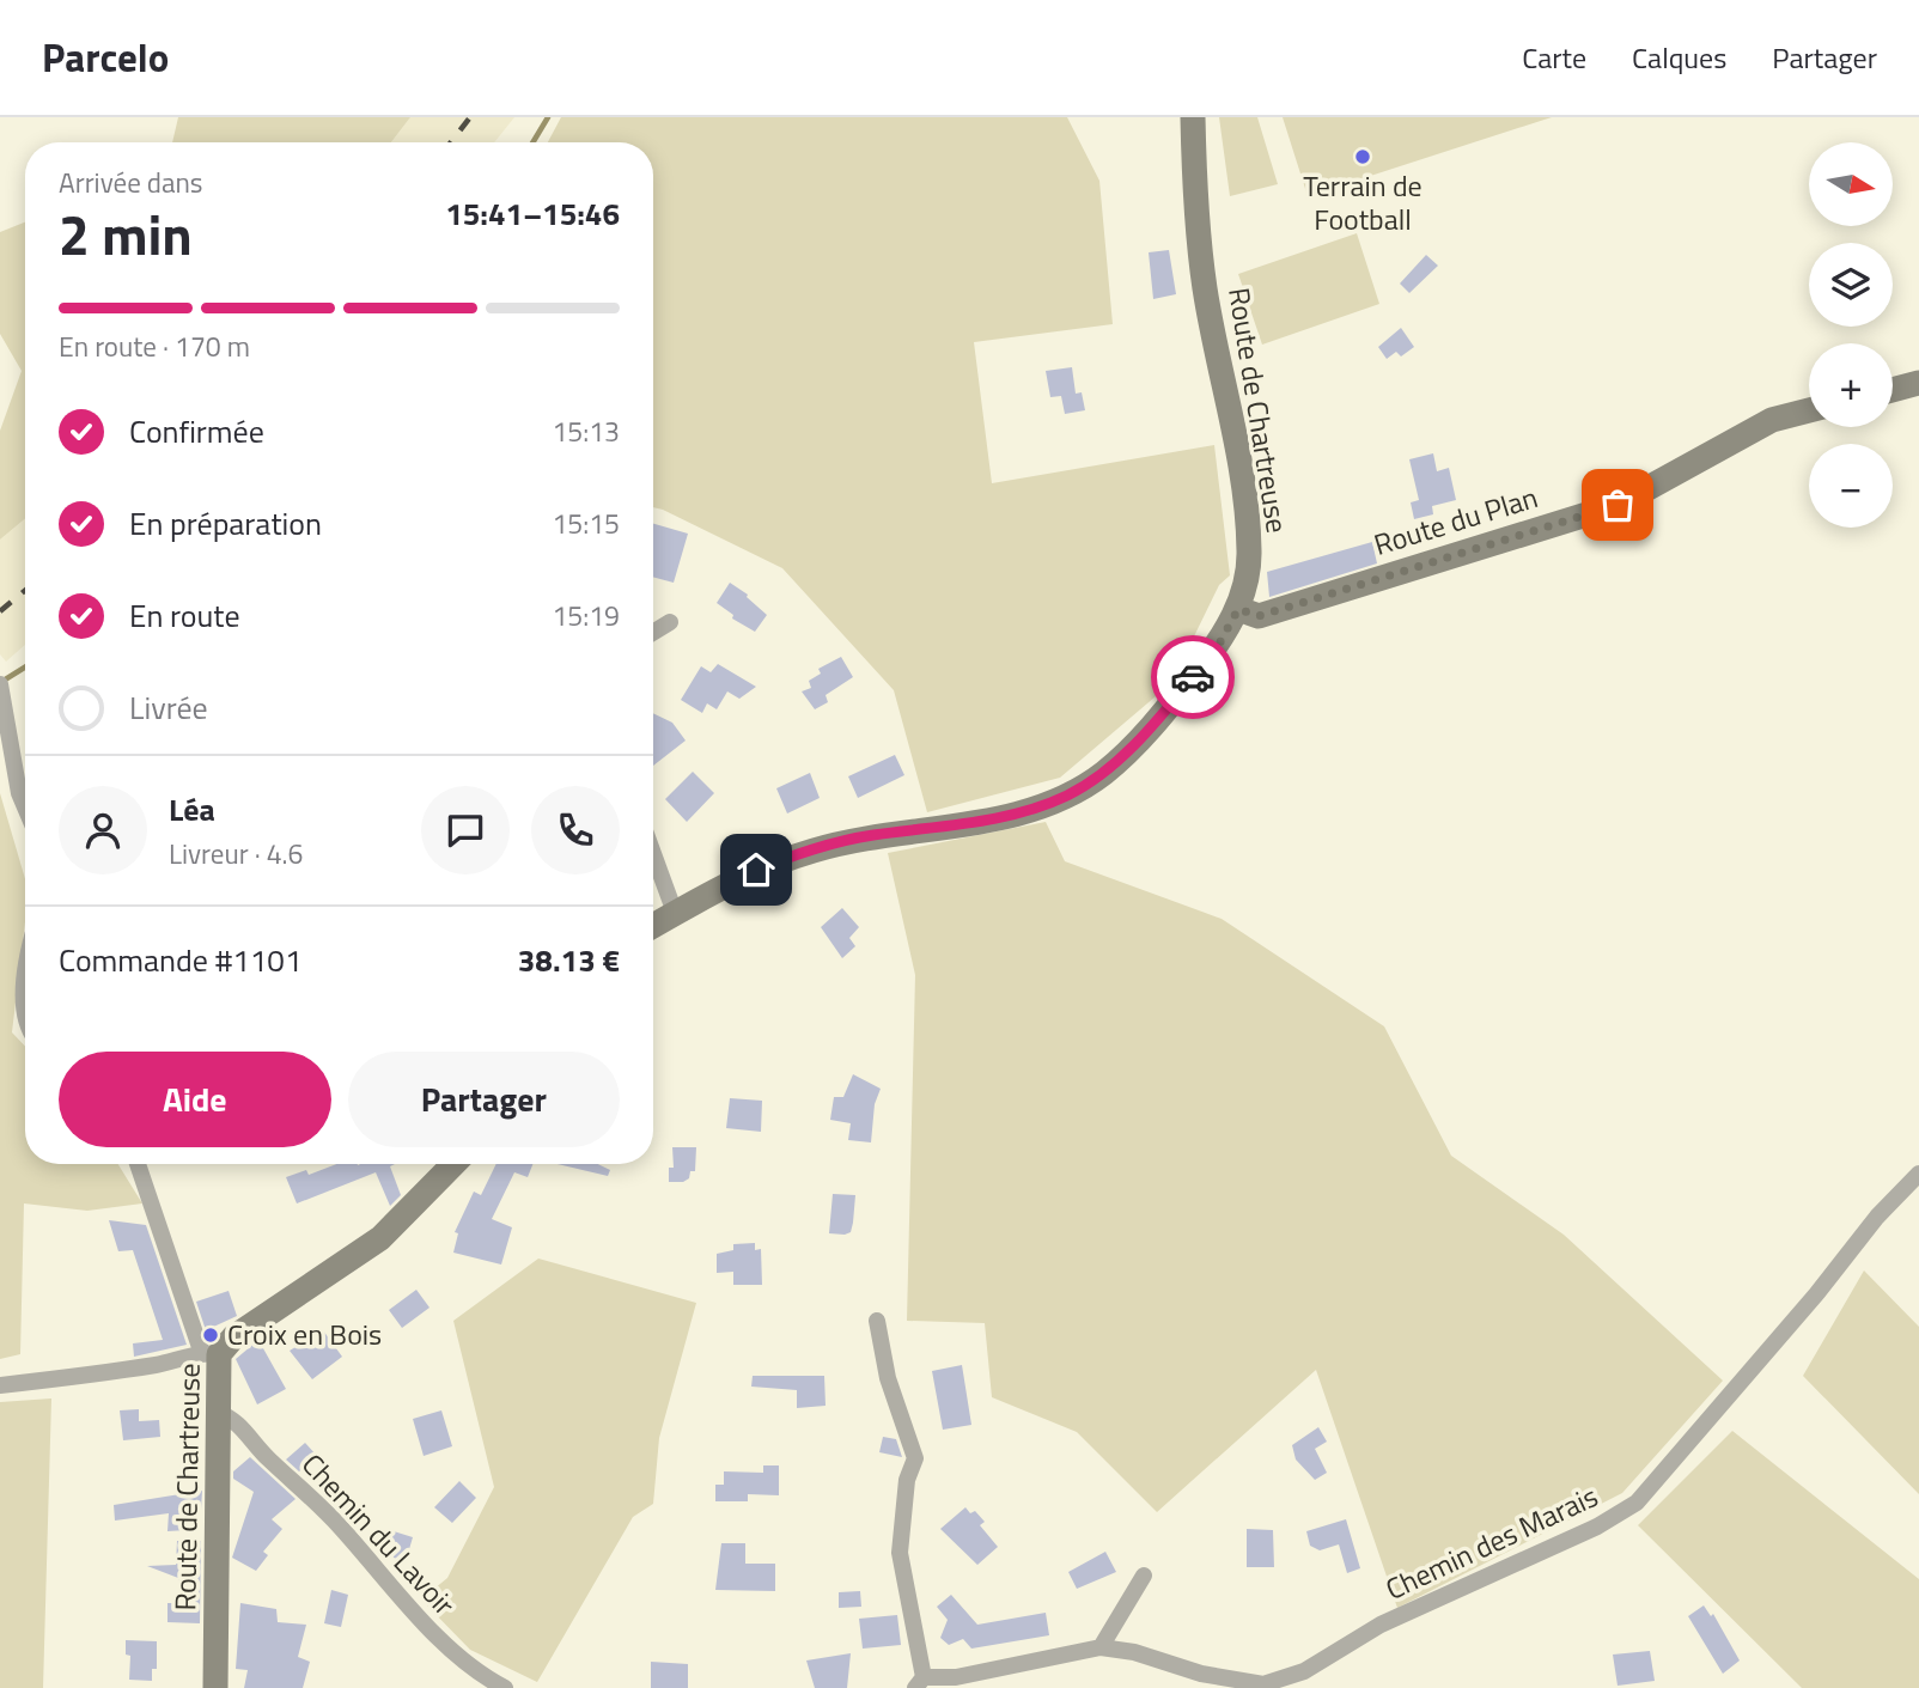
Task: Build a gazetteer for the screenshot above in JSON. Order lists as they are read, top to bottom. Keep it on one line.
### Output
{"streets":{"main road":["Route de Chartreuse","Route du Plan"],"street":["Chemin du Lavoir","Chemin des Marais"]},"crossings":[["Route de Chartreuse","Route du Plan"],["Route de Chartreuse","Chemin du Lavoir"]],"places":["Terrain de Football","Croix en Bois"],"north":"right","page":{"header":"Parcelo","nav":["Carte","Calques","Partager"],"map_buttons":["+","−"],"heading":["2 min","Arrivée dans","15:41–15:46"],"panel":["Léa","Livreur · 4.6","Commande #1101","38.13 €"],"bar":"En route · 170 m","list":[["Confirmée","15:13"],["En préparation","15:15"],["En route","15:19"],"Livrée"],"buttons":["Aide","Partager"]}}
